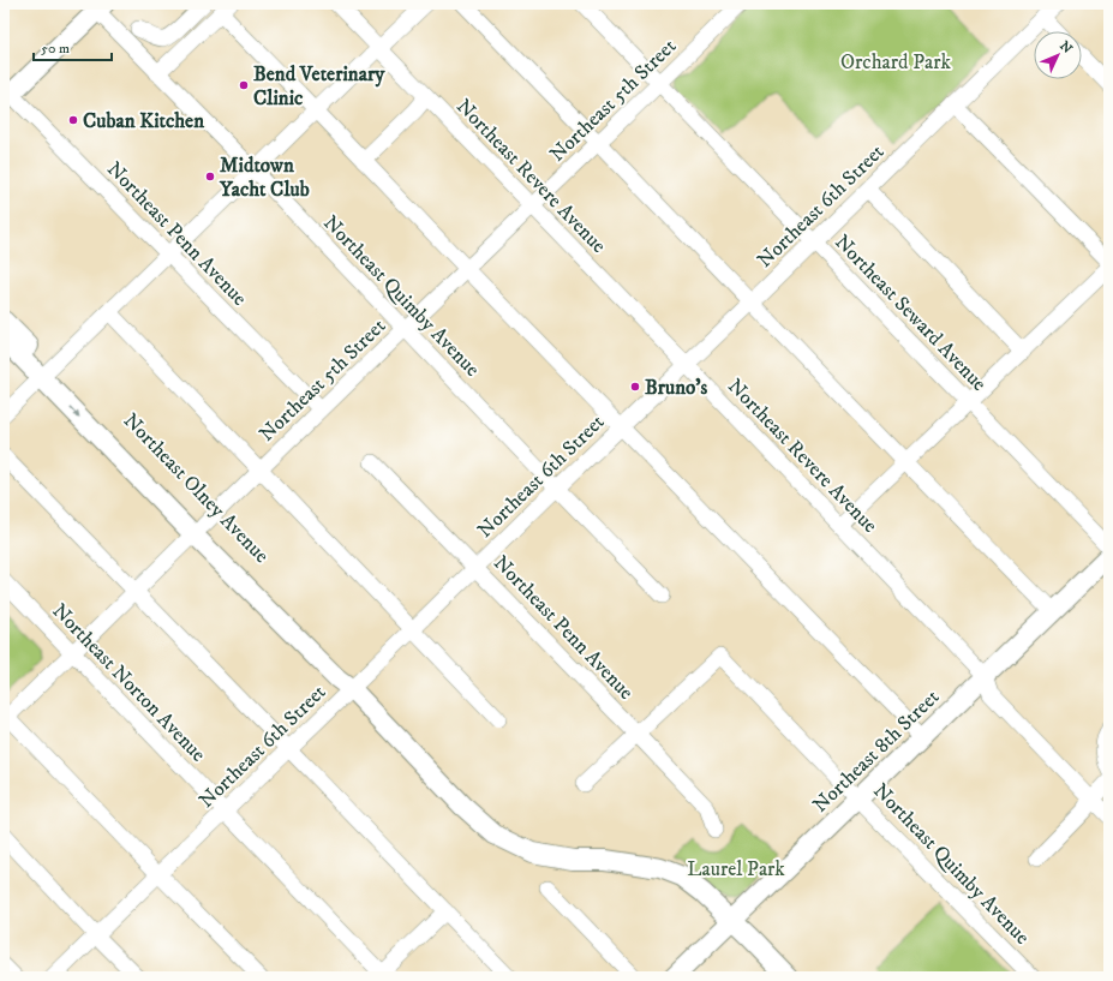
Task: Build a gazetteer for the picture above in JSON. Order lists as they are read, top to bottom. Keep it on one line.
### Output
{"streets":{"main road":["Northeast Olney Avenue","Northeast 8th Street"],"street":["Northeast 5th Street","Northeast Revere Avenue","Northeast 6th Street","Northeast Penn Avenue","Northeast Quimby Avenue","Northeast Seward Avenue","Northeast Norton Avenue"]},"crossings":[["Northeast 5th Street","Northeast Revere Avenue"],["Northeast 5th Street","Northeast Penn Avenue"],["Northeast 5th Street","Northeast Quimby Avenue"],["Northeast 5th Street","Northeast Seward Avenue"],["Northeast 5th Street","Northeast Olney Avenue"],["Northeast 5th Street","Northeast Norton Avenue"],["Northeast Revere Avenue","Northeast 6th Street"],["Northeast Revere Avenue","Northeast 8th Street"],["Northeast 6th Street","Northeast Penn Avenue"],["Northeast 6th Street","Northeast Quimby Avenue"],["Northeast 6th Street","Northeast Seward Avenue"],["Northeast 6th Street","Northeast Olney Avenue"],["Northeast 6th Street","Northeast Norton Avenue"],["Northeast Penn Avenue","Northeast Quimby Avenue"],["Northeast Quimby Avenue","Northeast 8th Street"],["Northeast Seward Avenue","Northeast 8th Street"],["Northeast Olney Avenue","Northeast 8th Street"]],"parks":["Orchard Park","Laurel Park"],"places":["Bend Veterinary Clinic","Cuban Kitchen","Midtown Yacht Club","Bruno's"],"scale_bar":"50 m","north":"top right"}
